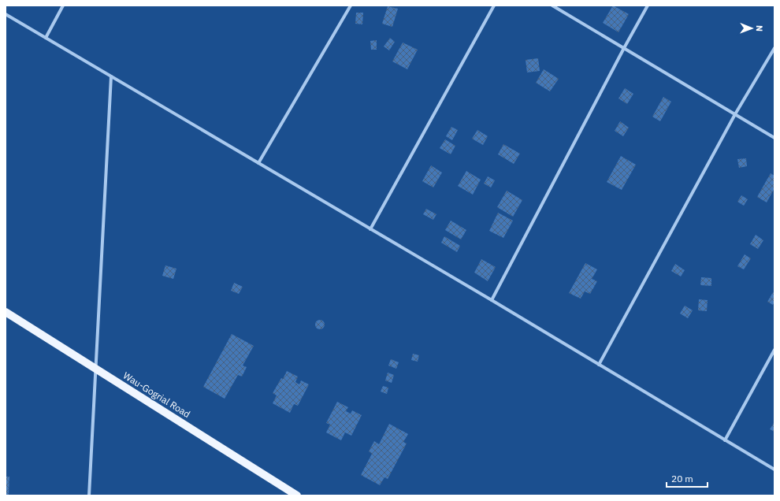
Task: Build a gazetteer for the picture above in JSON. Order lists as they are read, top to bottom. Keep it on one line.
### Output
{"streets":{"main road":["Wau-Gogrial Road"]},"scale_bar":"20 m","north":"right"}
